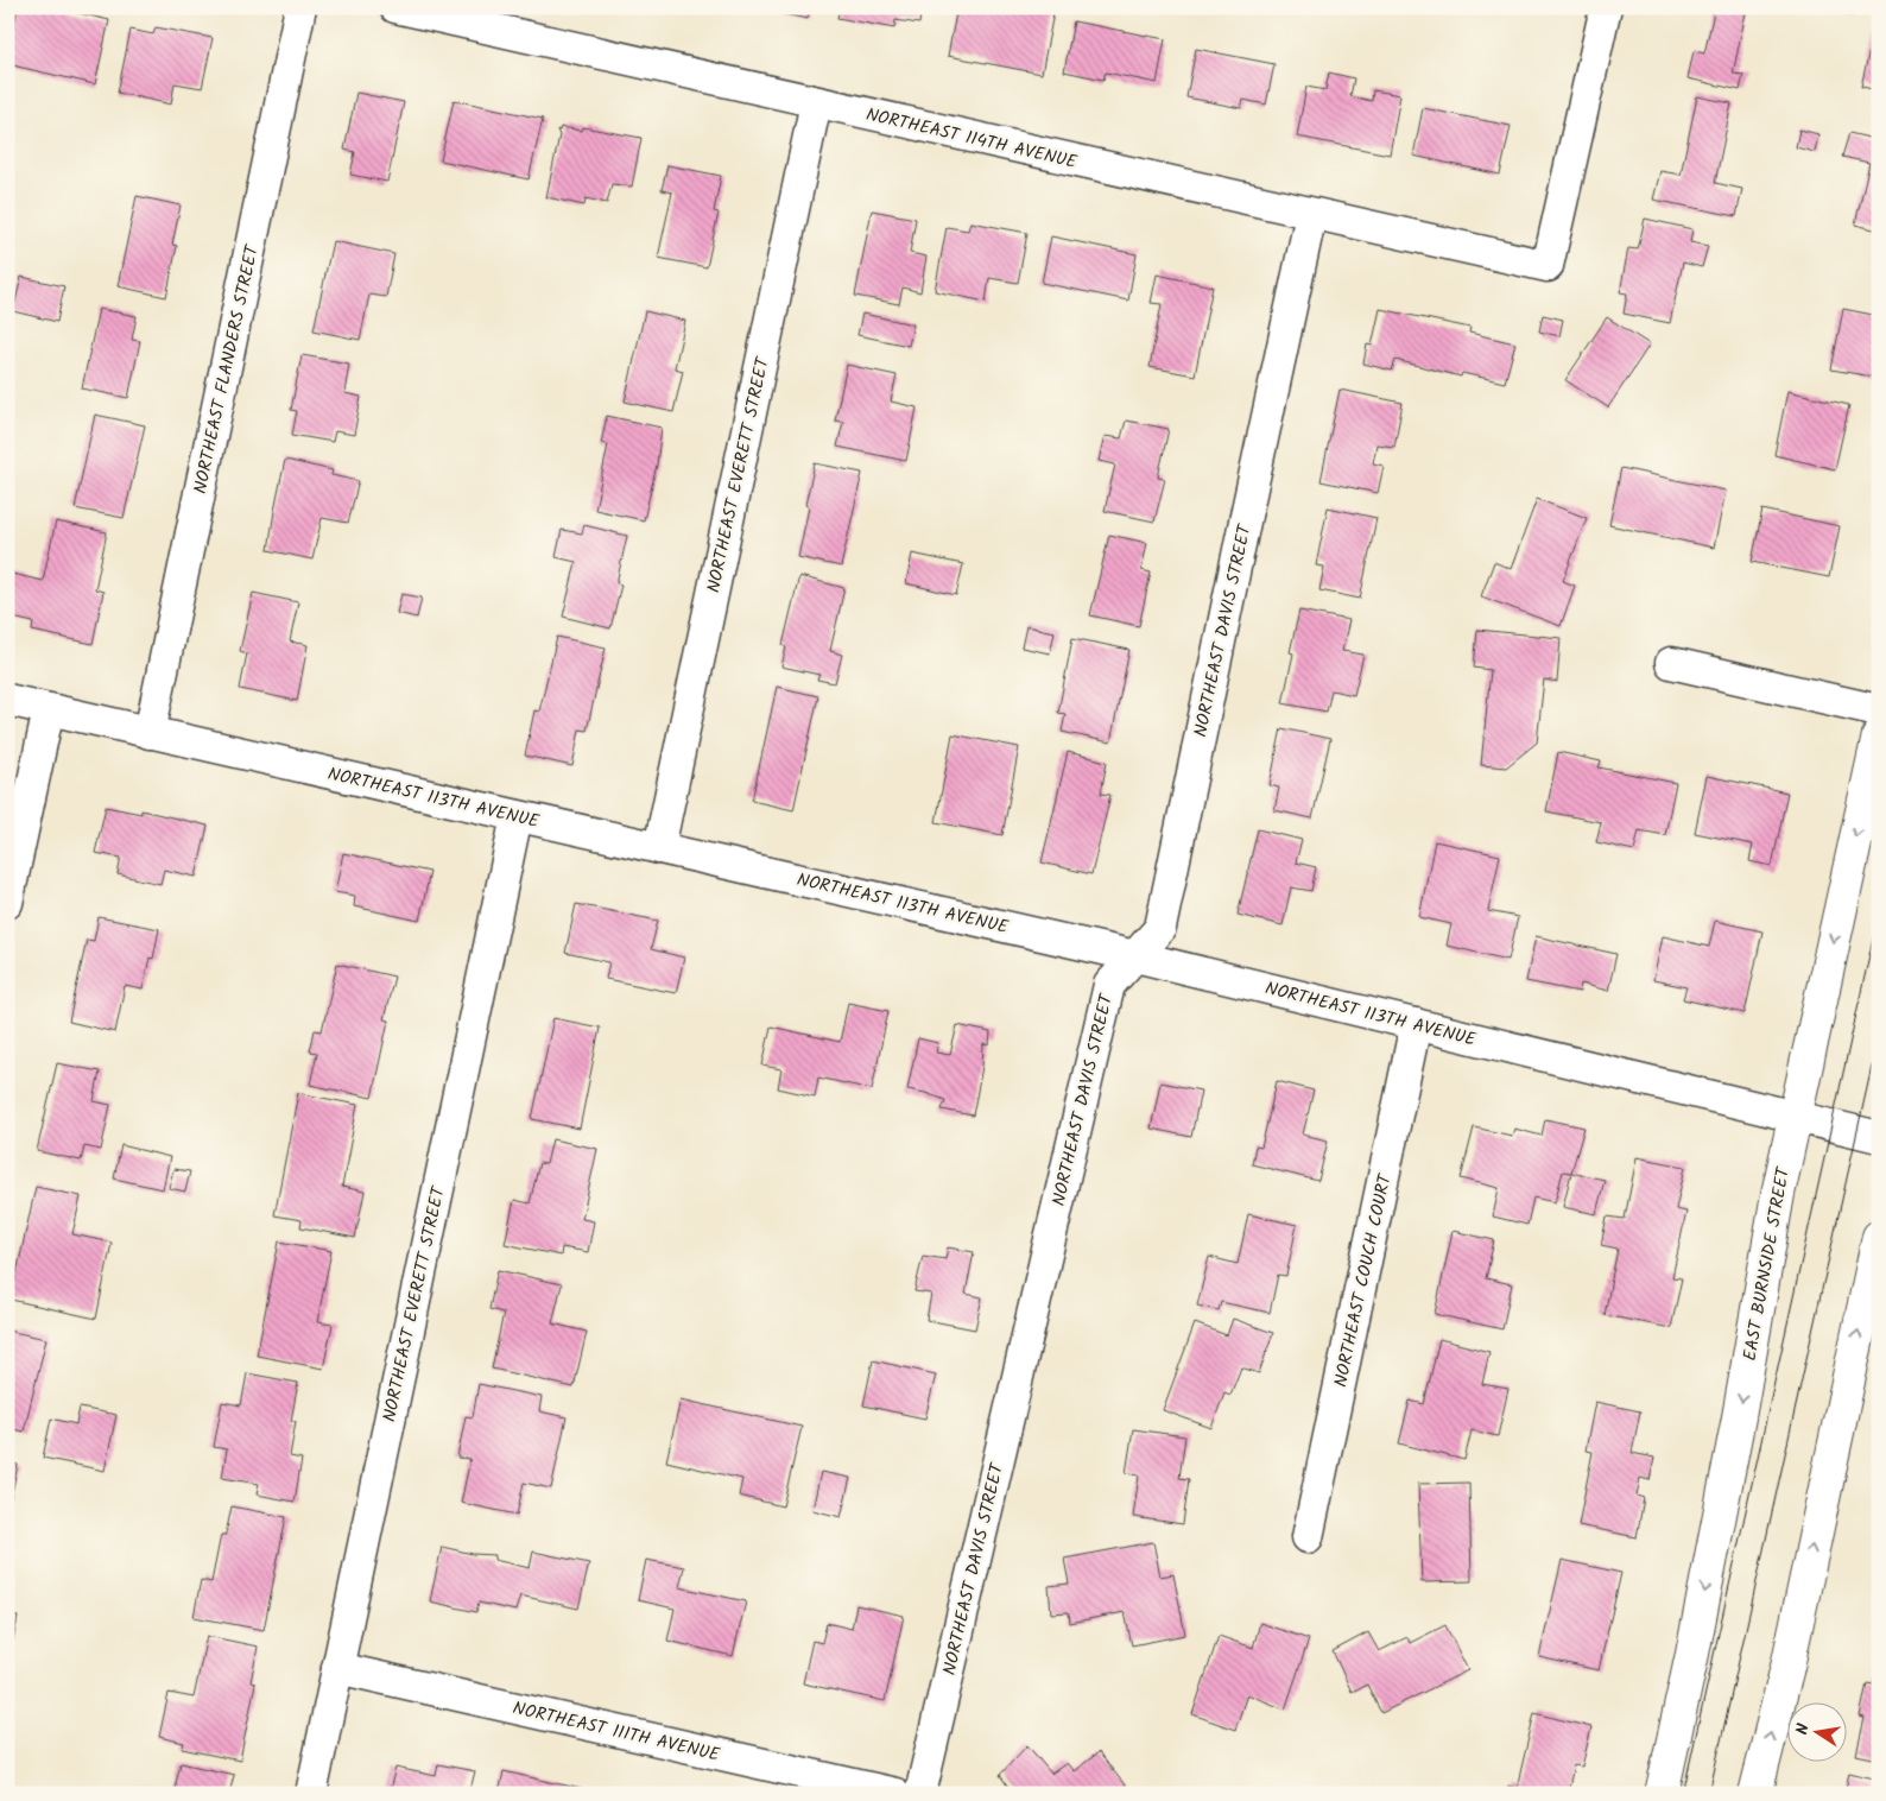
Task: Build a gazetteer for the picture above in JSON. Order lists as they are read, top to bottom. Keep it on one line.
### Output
{"streets":{"street":["NORTHEAST 114TH AVENUE","NORTHEAST FLANDERS STREET","NORTHEAST EVERETT STREET","NORTHEAST DAVIS STREET","NORTHEAST 113TH AVENUE","EAST BURNSIDE STREET","NORTHEAST COUCH COURT","NORTHEAST 111TH AVENUE"]},"crossings":[["NORTHEAST 114TH AVENUE","NORTHEAST EVERETT STREET"],["NORTHEAST 114TH AVENUE","NORTHEAST DAVIS STREET"],["NORTHEAST FLANDERS STREET","NORTHEAST 113TH AVENUE"],["NORTHEAST EVERETT STREET","NORTHEAST 113TH AVENUE"],["NORTHEAST EVERETT STREET","NORTHEAST 111TH AVENUE"],["NORTHEAST DAVIS STREET","NORTHEAST 113TH AVENUE"],["NORTHEAST 113TH AVENUE","EAST BURNSIDE STREET"],["NORTHEAST 113TH AVENUE","NORTHEAST COUCH COURT"]],"north":"left"}
